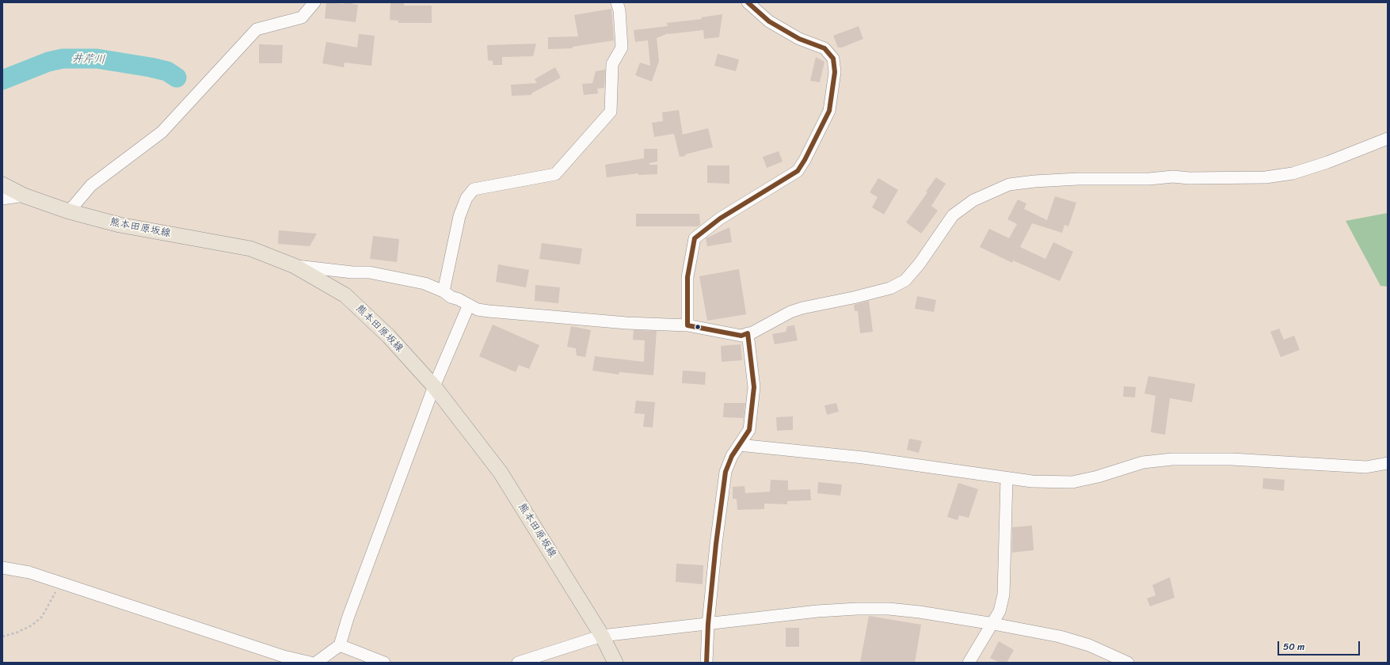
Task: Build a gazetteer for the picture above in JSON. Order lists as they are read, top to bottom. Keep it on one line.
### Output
{"streets":{"main road":["熊本田原坂線"]},"water":["井芹川"],"scale_bar":"50 m"}
